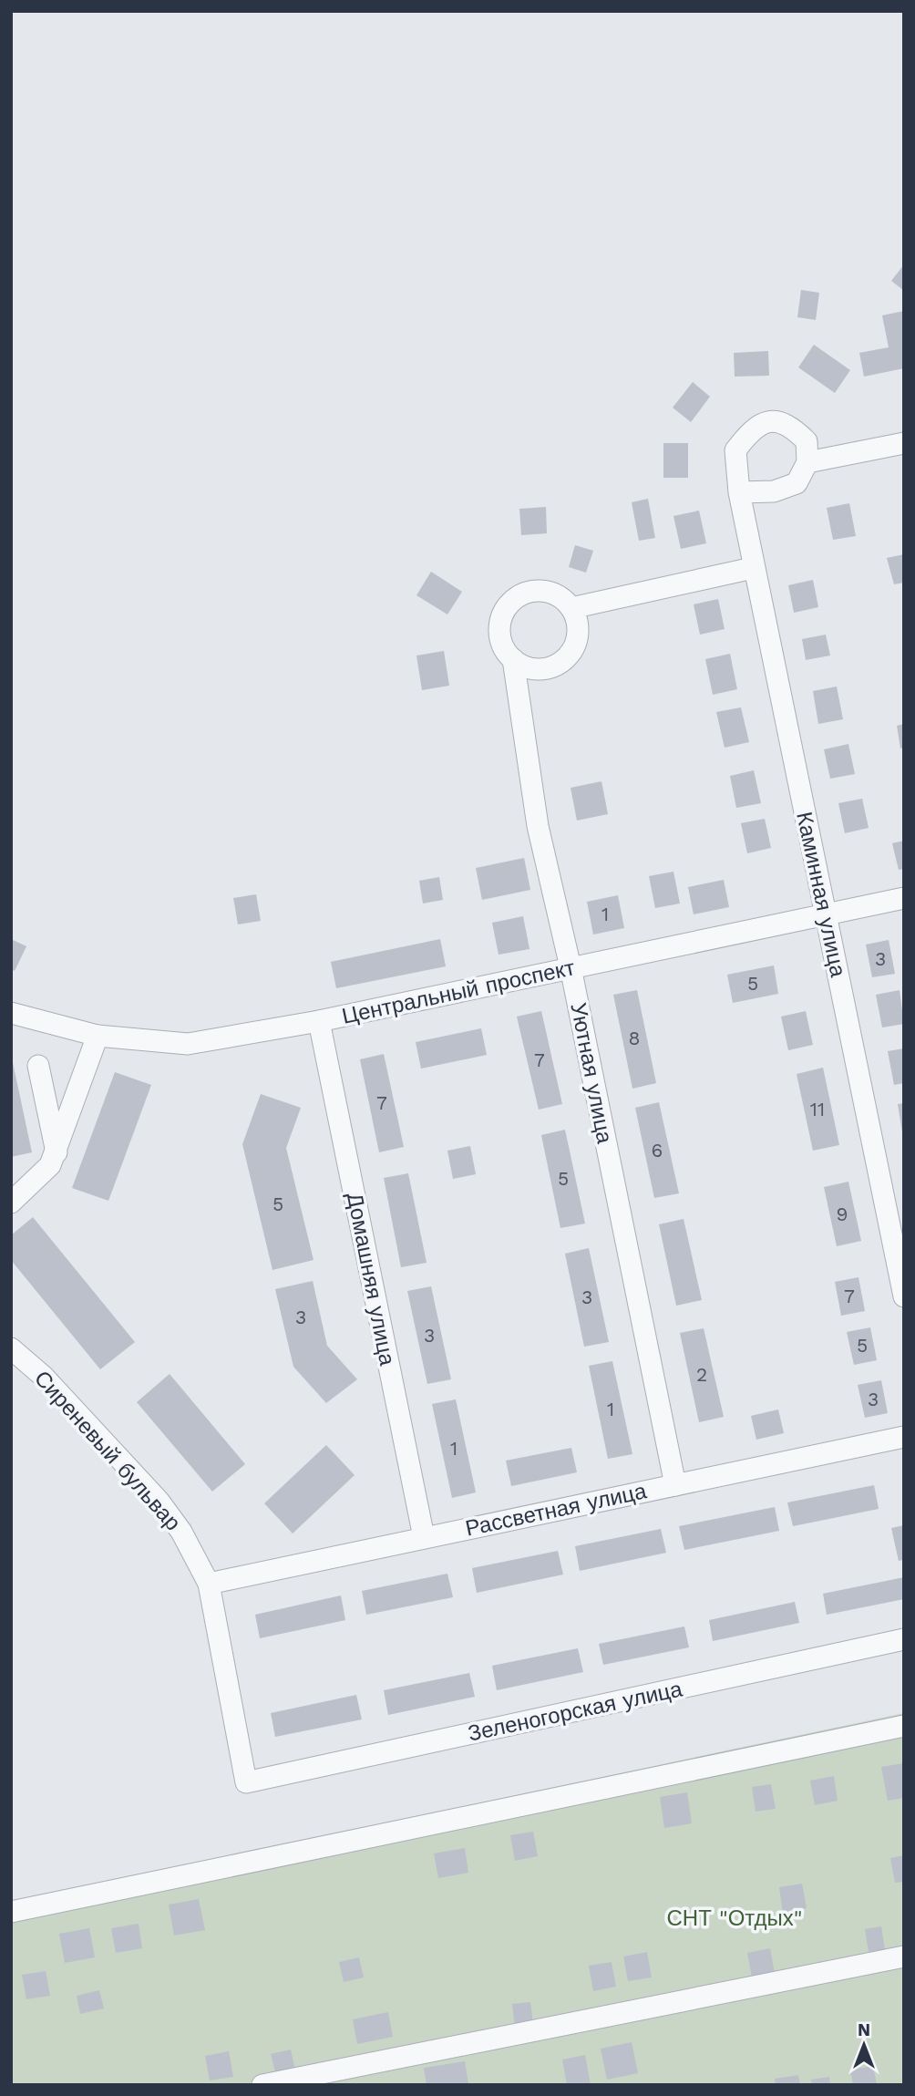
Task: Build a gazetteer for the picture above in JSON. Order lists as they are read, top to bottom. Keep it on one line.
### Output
{"streets":{"street":["Каминная улица","Центральный проспект","Уютная улица","Домашняя улица","Сиреневый бульвар","Рассветная улица","Зеленогорская улица"]},"crossings":[["Каминная улица","Центральный проспект"],["Центральный проспект","Уютная улица"],["Центральный проспект","Домашняя улица"],["Уютная улица","Рассветная улица"],["Домашняя улица","Рассветная улица"],["Сиреневый бульвар","Рассветная улица"],["Сиреневый бульвар","Зеленогорская улица"]],"parks":["СНТ \"Отдых\""],"house_numbers":["1","3","5","8","7","7","11","6","5","5","9","7","3","3","3","5","2","3","1","1"],"north":"top"}
